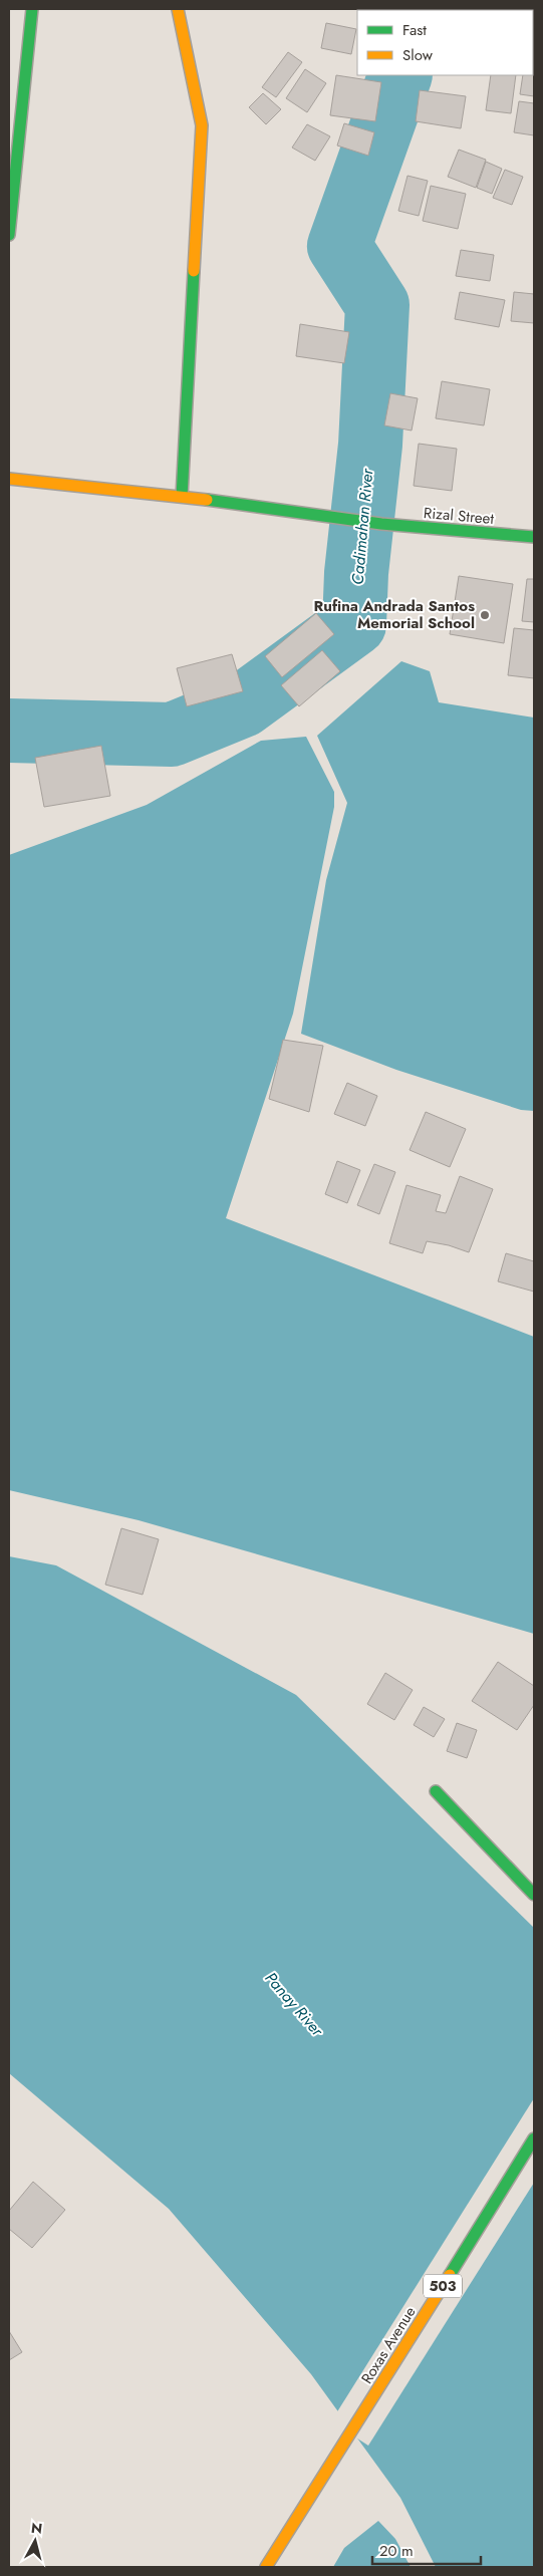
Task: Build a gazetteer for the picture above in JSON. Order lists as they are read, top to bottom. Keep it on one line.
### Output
{"streets":{"street":["Rizal Street","503","Roxas Avenue"]},"water":["Cadimahan River","Panay River"],"places":["Rufina Andrada Santos Memorial School"],"legend":["Fast","Slow"],"scale_bar":"20 m","north":"top"}
